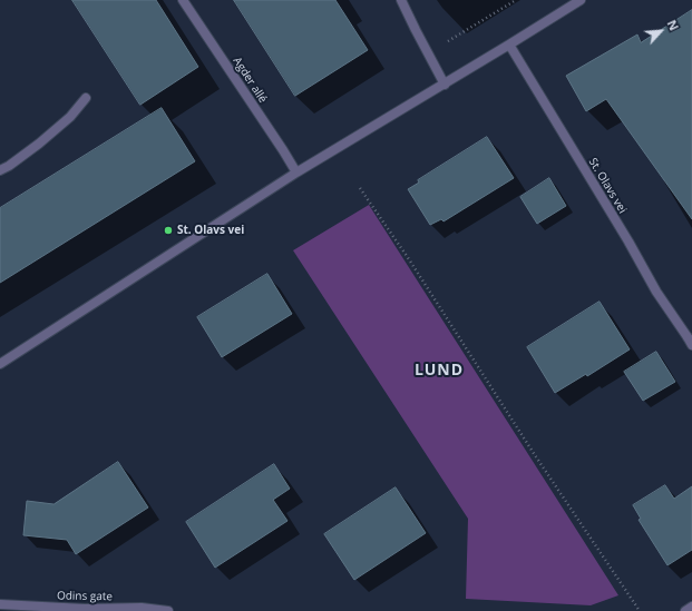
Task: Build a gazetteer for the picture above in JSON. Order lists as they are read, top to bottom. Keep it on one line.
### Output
{"streets":{"street":["Agder allé","St. Olavs vei","Odins gate"]},"districts":["LUND"],"places":["St. Olavs vei"],"north":"top right"}
